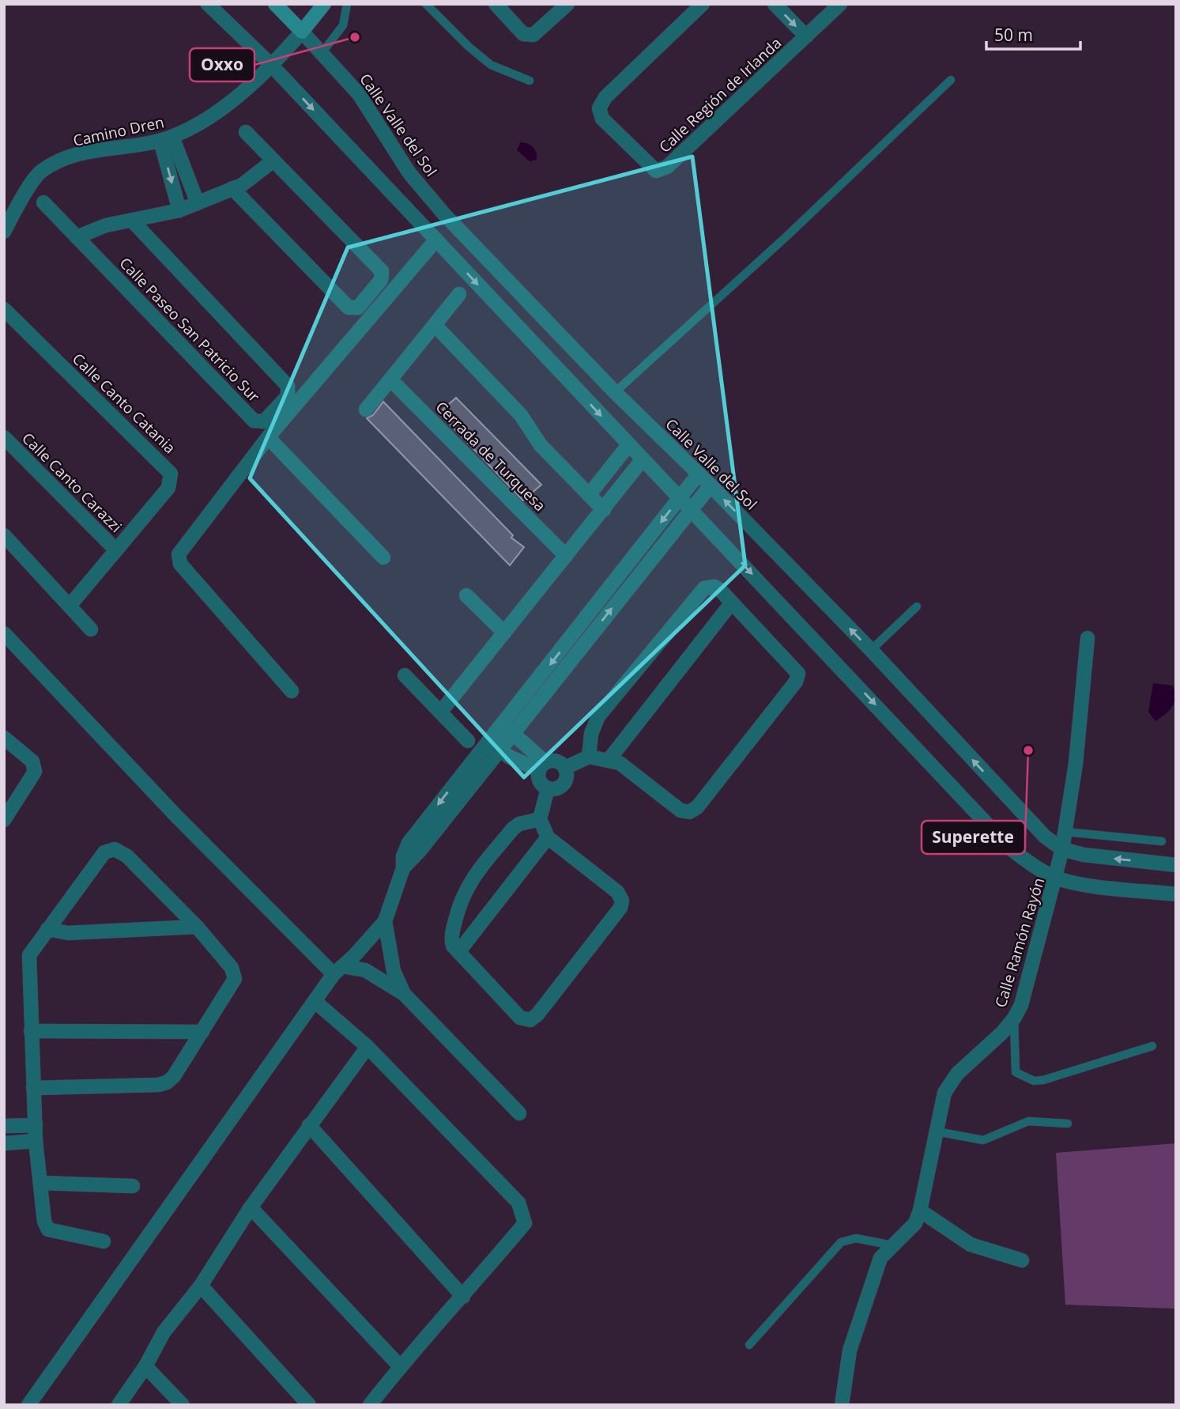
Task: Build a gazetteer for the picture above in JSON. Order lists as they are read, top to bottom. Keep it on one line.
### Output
{"streets":{"street":["Calle Región de Irlanda","Calle Valle del Sol","Camino Dren","Calle Paseo San Patricio Sur","Calle Canto Catania","Cerrada de Turquesa","Calle Canto Carazzi","Calle Ramón Rayón"]},"crossings":[["Calle Valle del Sol","Camino Dren"],["Calle Valle del Sol","Calle Ramón Rayón"],["Calle Canto Catania","Calle Canto Carazzi"]],"places":["Oxxo","Superette"],"scale_bar":"50 m"}
